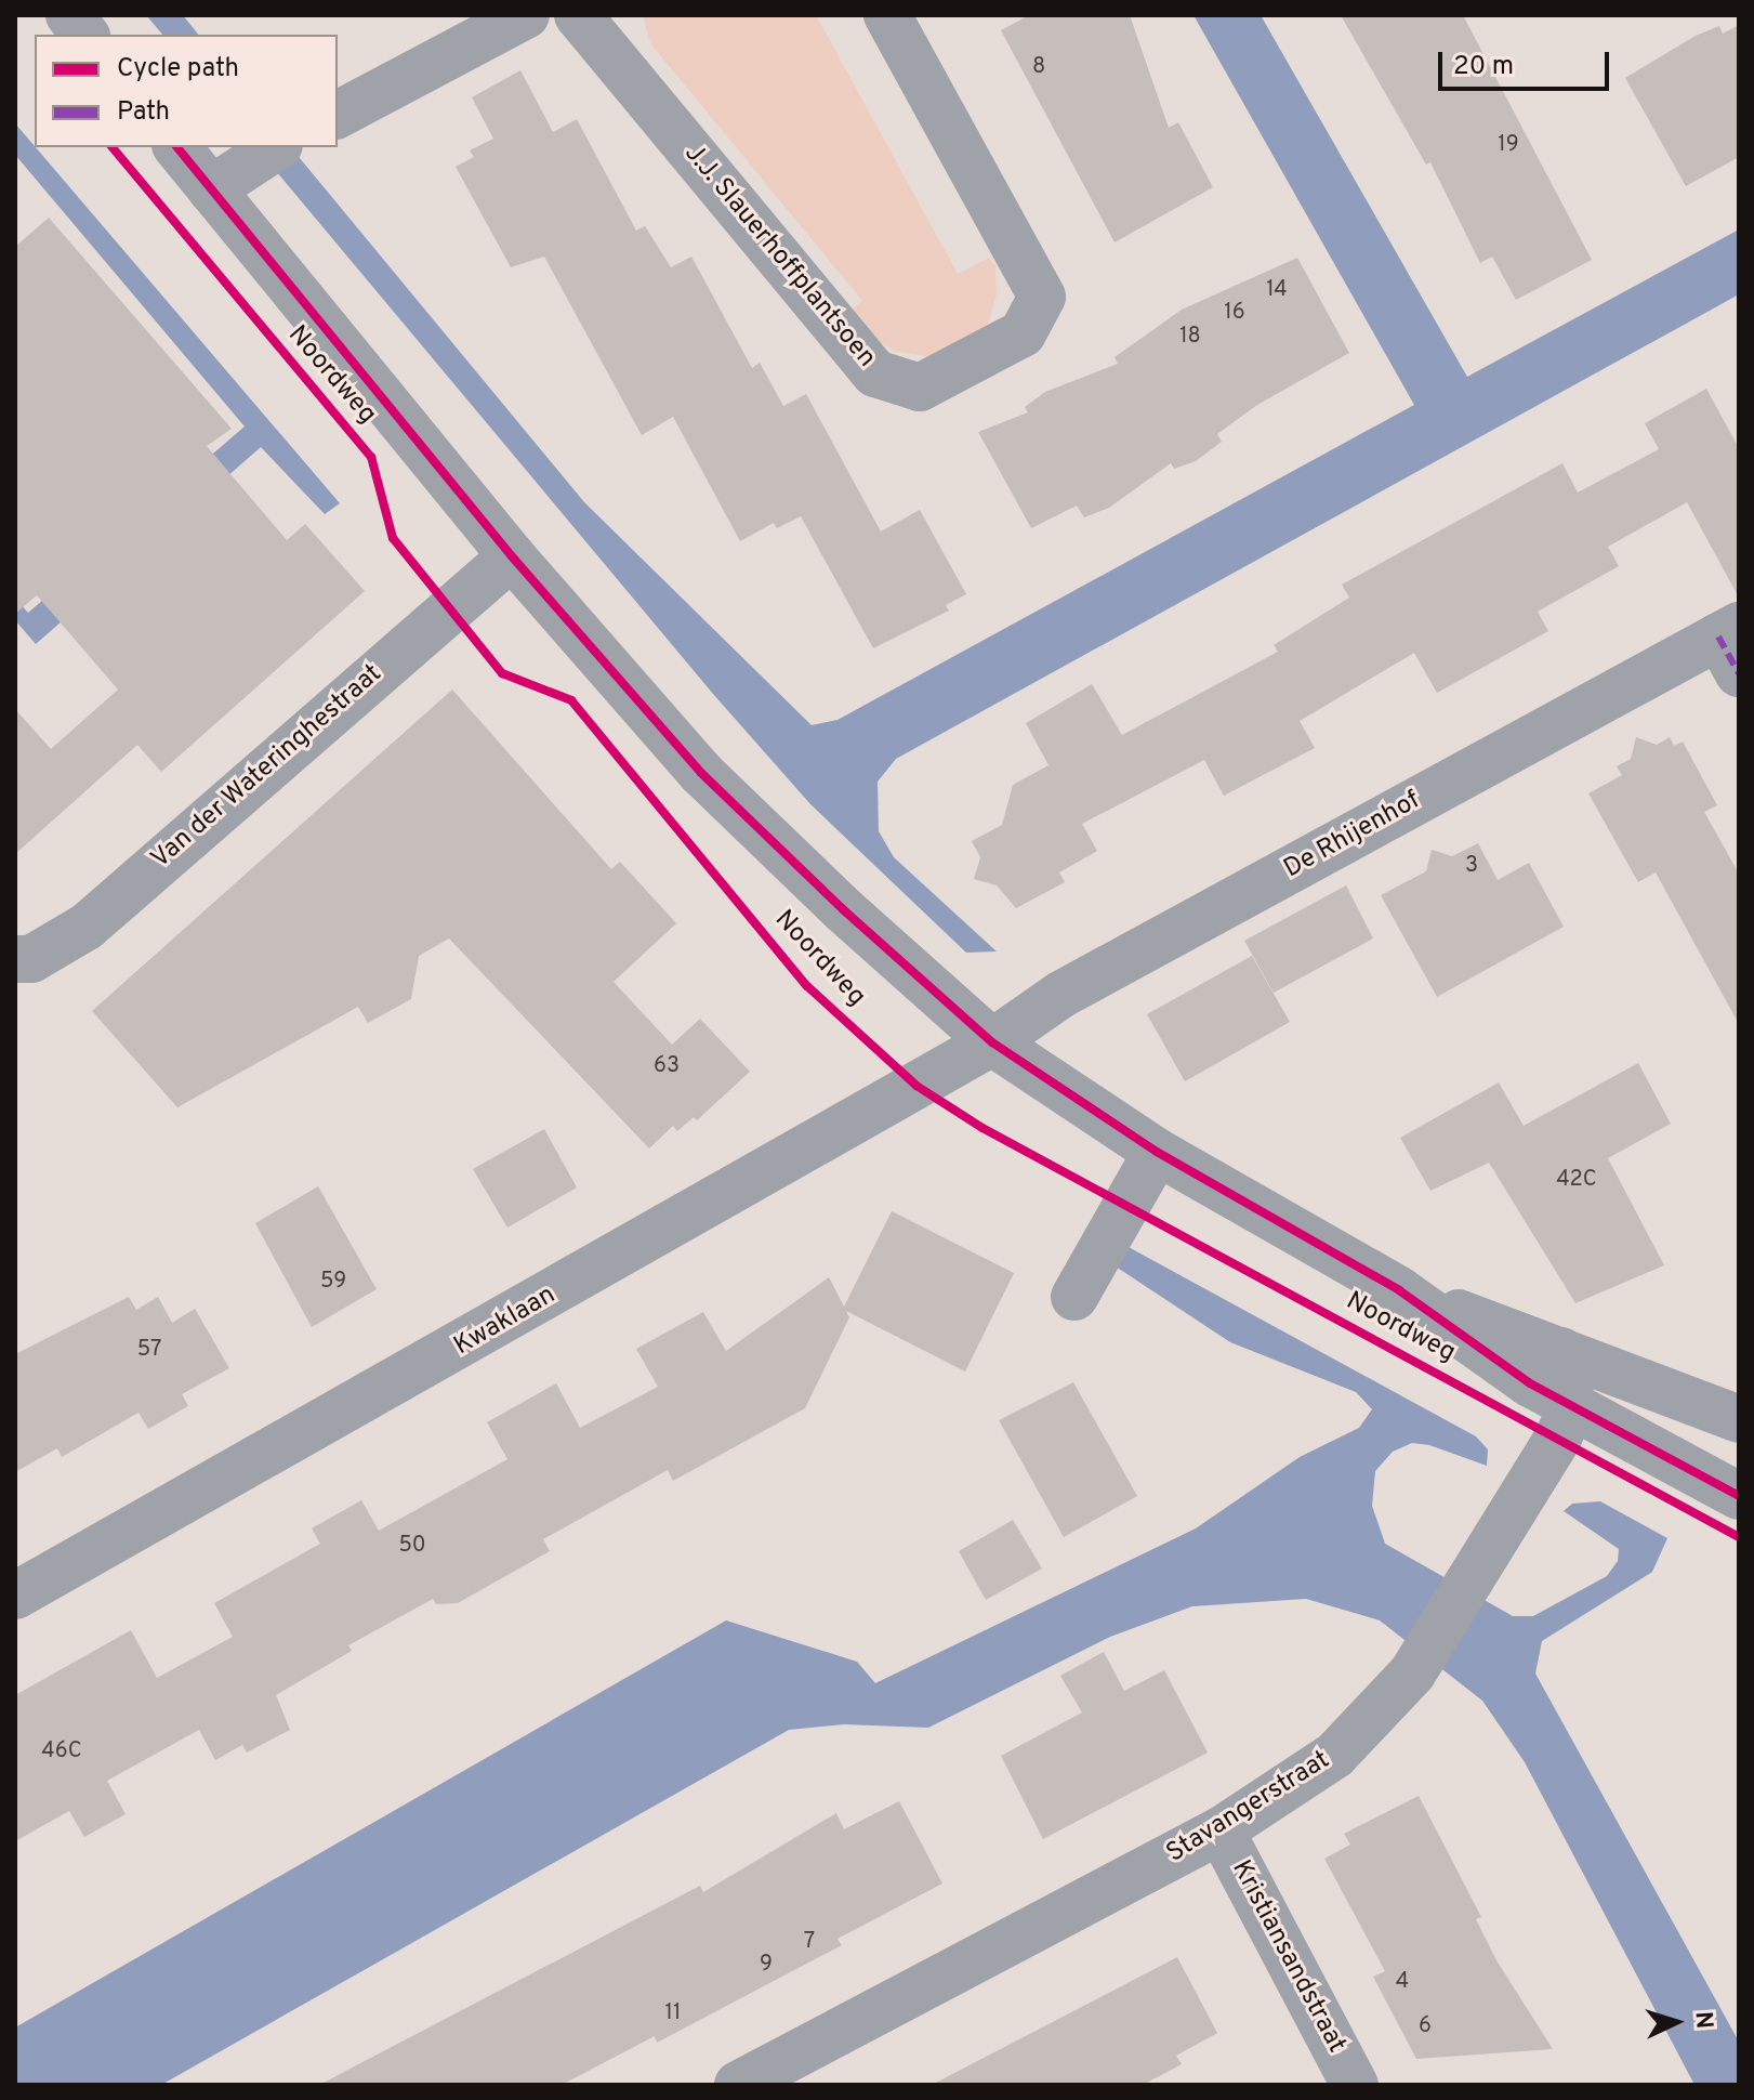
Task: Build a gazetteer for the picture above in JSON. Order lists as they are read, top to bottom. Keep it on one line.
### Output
{"streets":{"street":["J.J. Slauerhoffplantsoen","Noordweg","Van der Wateringhestraat","De Rhijenhof","Kwaklaan","Stavangerstraat","Kristiansandstraat"]},"crossings":[["Noordweg","Van der Wateringhestraat"],["Noordweg","De Rhijenhof"],["Noordweg","Kwaklaan"],["Noordweg","Stavangerstraat"],["De Rhijenhof","Kwaklaan"],["Stavangerstraat","Kristiansandstraat"]],"house_numbers":["8","19","14","16","18","3","63","42C","59","57","50","46C","7","9","4","11","6"],"legend":["Cycle path","Path"],"scale_bar":"20 m","north":"right"}
